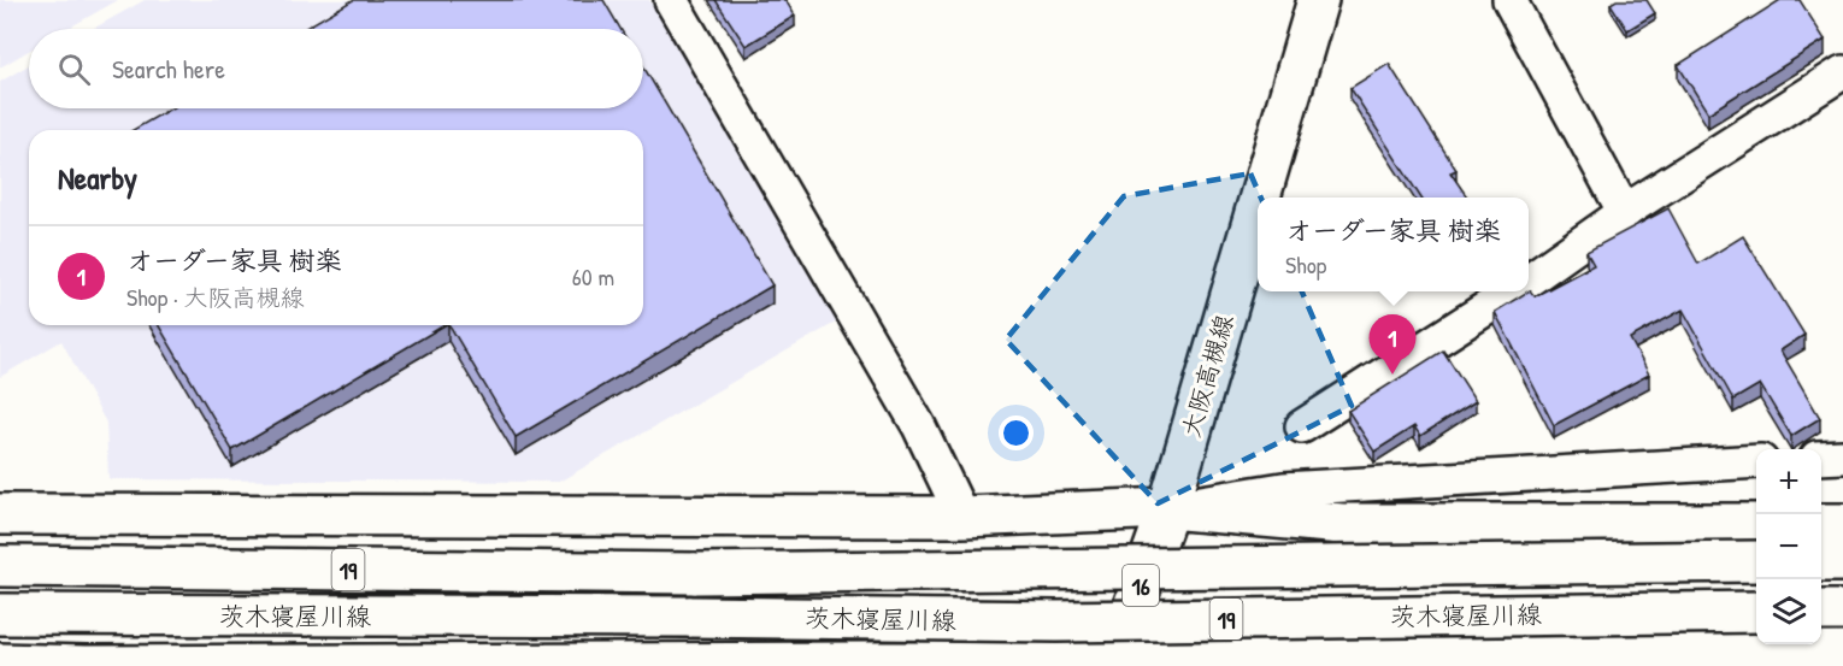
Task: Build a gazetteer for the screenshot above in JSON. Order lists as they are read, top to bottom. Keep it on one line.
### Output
{"streets":{"main road":["大阪高槻線","19","16","茨木寝屋川線"]},"page":{"search":"Search here","heading":"Nearby","popup":["オーダー家具 樹楽","Shop"],"list":[{"mark":"1","name":"オーダー家具 樹楽","note":"Shop · 大阪高槻線","value":"60 m"}],"pins":"1","map_buttons":["+","−"]}}
